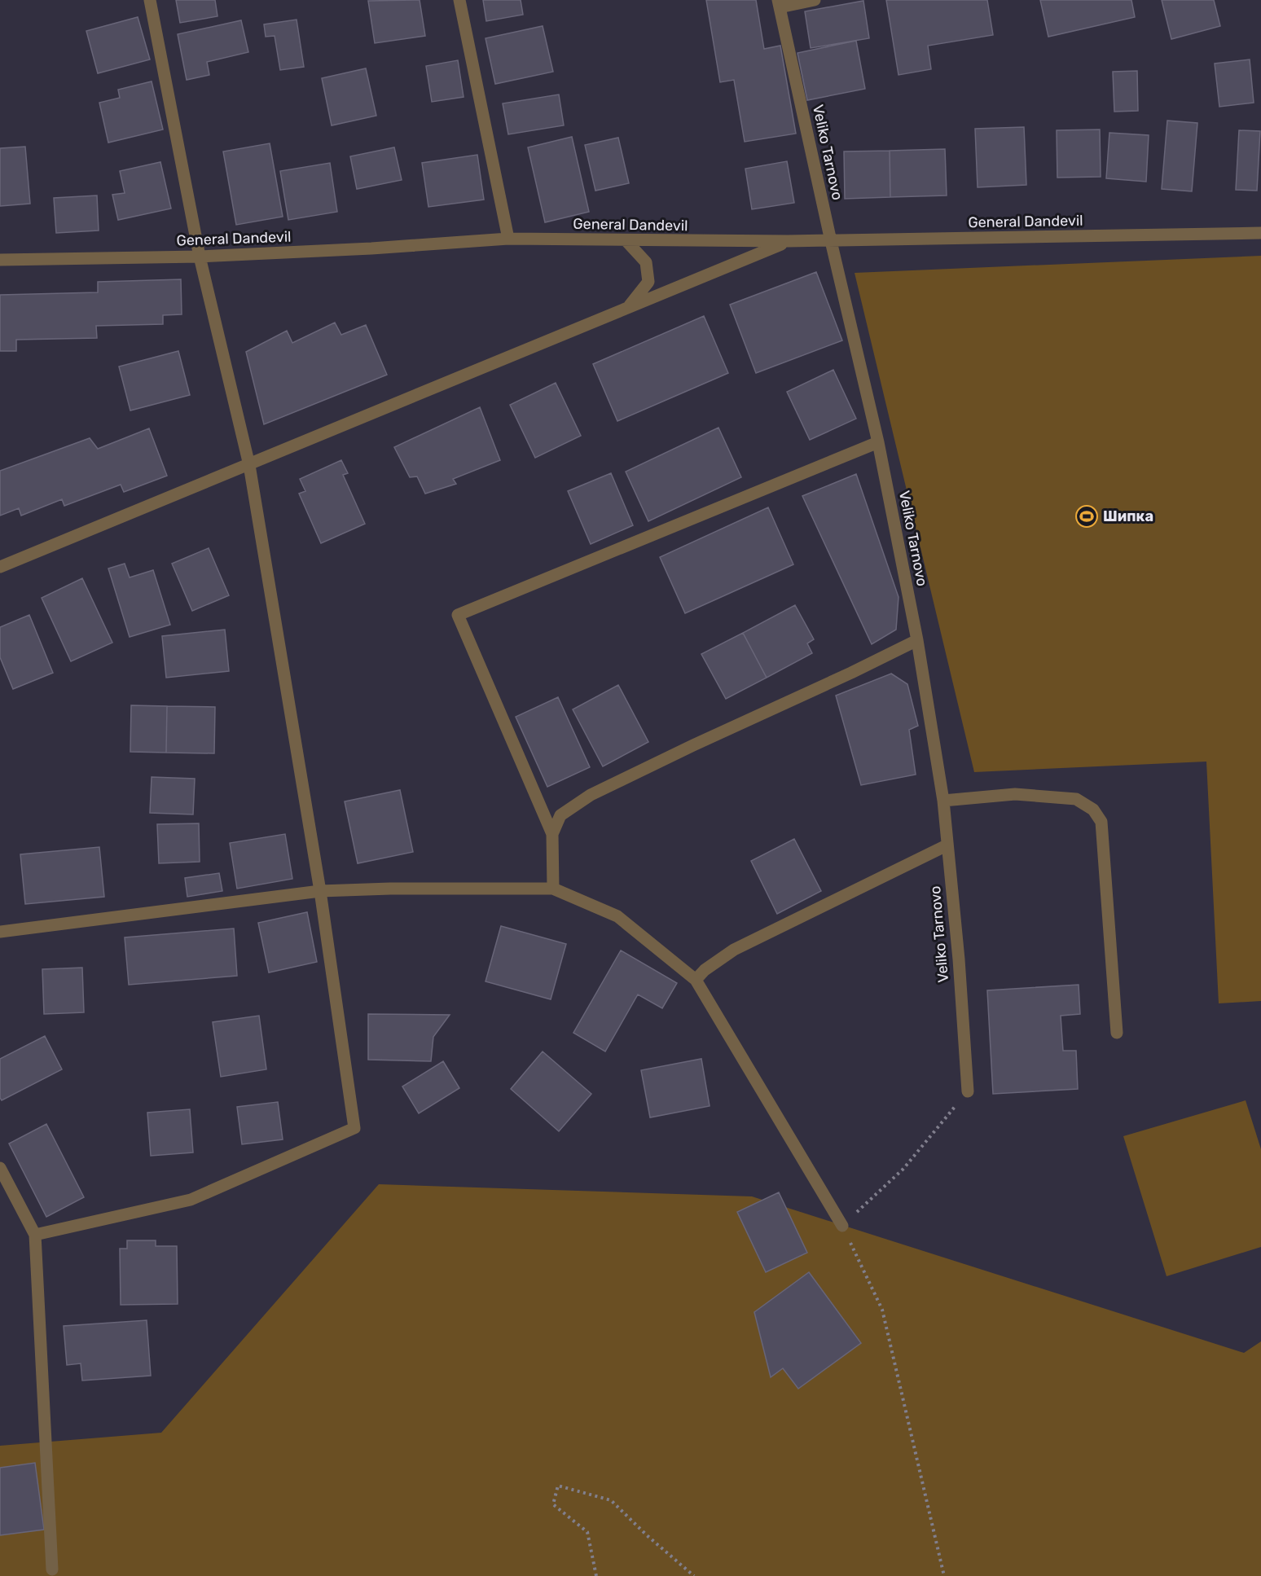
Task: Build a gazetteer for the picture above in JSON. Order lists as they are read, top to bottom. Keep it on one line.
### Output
{"streets":{"street":["Veliko Tarnovo","General Dandevil"]},"crossings":[["Veliko Tarnovo","General Dandevil"]],"places":{"sports":["Шипка"]}}
